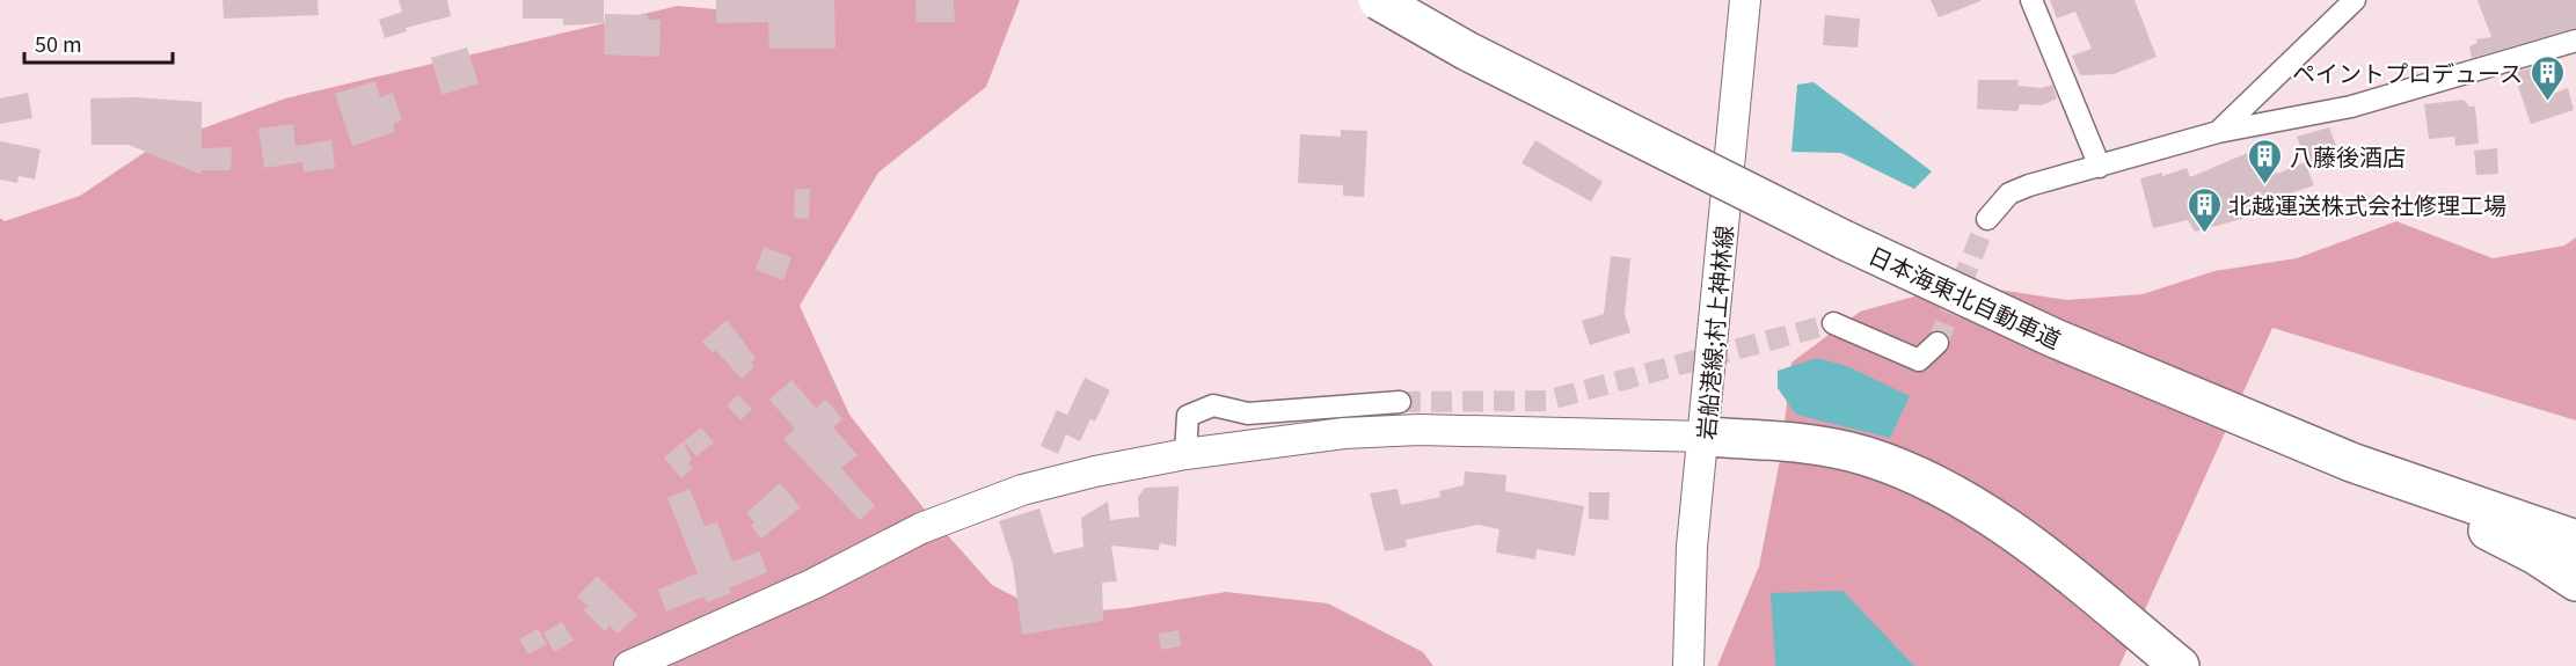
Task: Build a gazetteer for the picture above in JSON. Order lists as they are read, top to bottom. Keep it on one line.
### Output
{"streets":{"highway":["日本海東北自動車道"],"street":["岩船港線;村上神林線"]},"places":{"building":["ペイントプロデュース","八藤後酒店","北越運送株式会社修理工場"]},"scale_bar":"50 m"}
